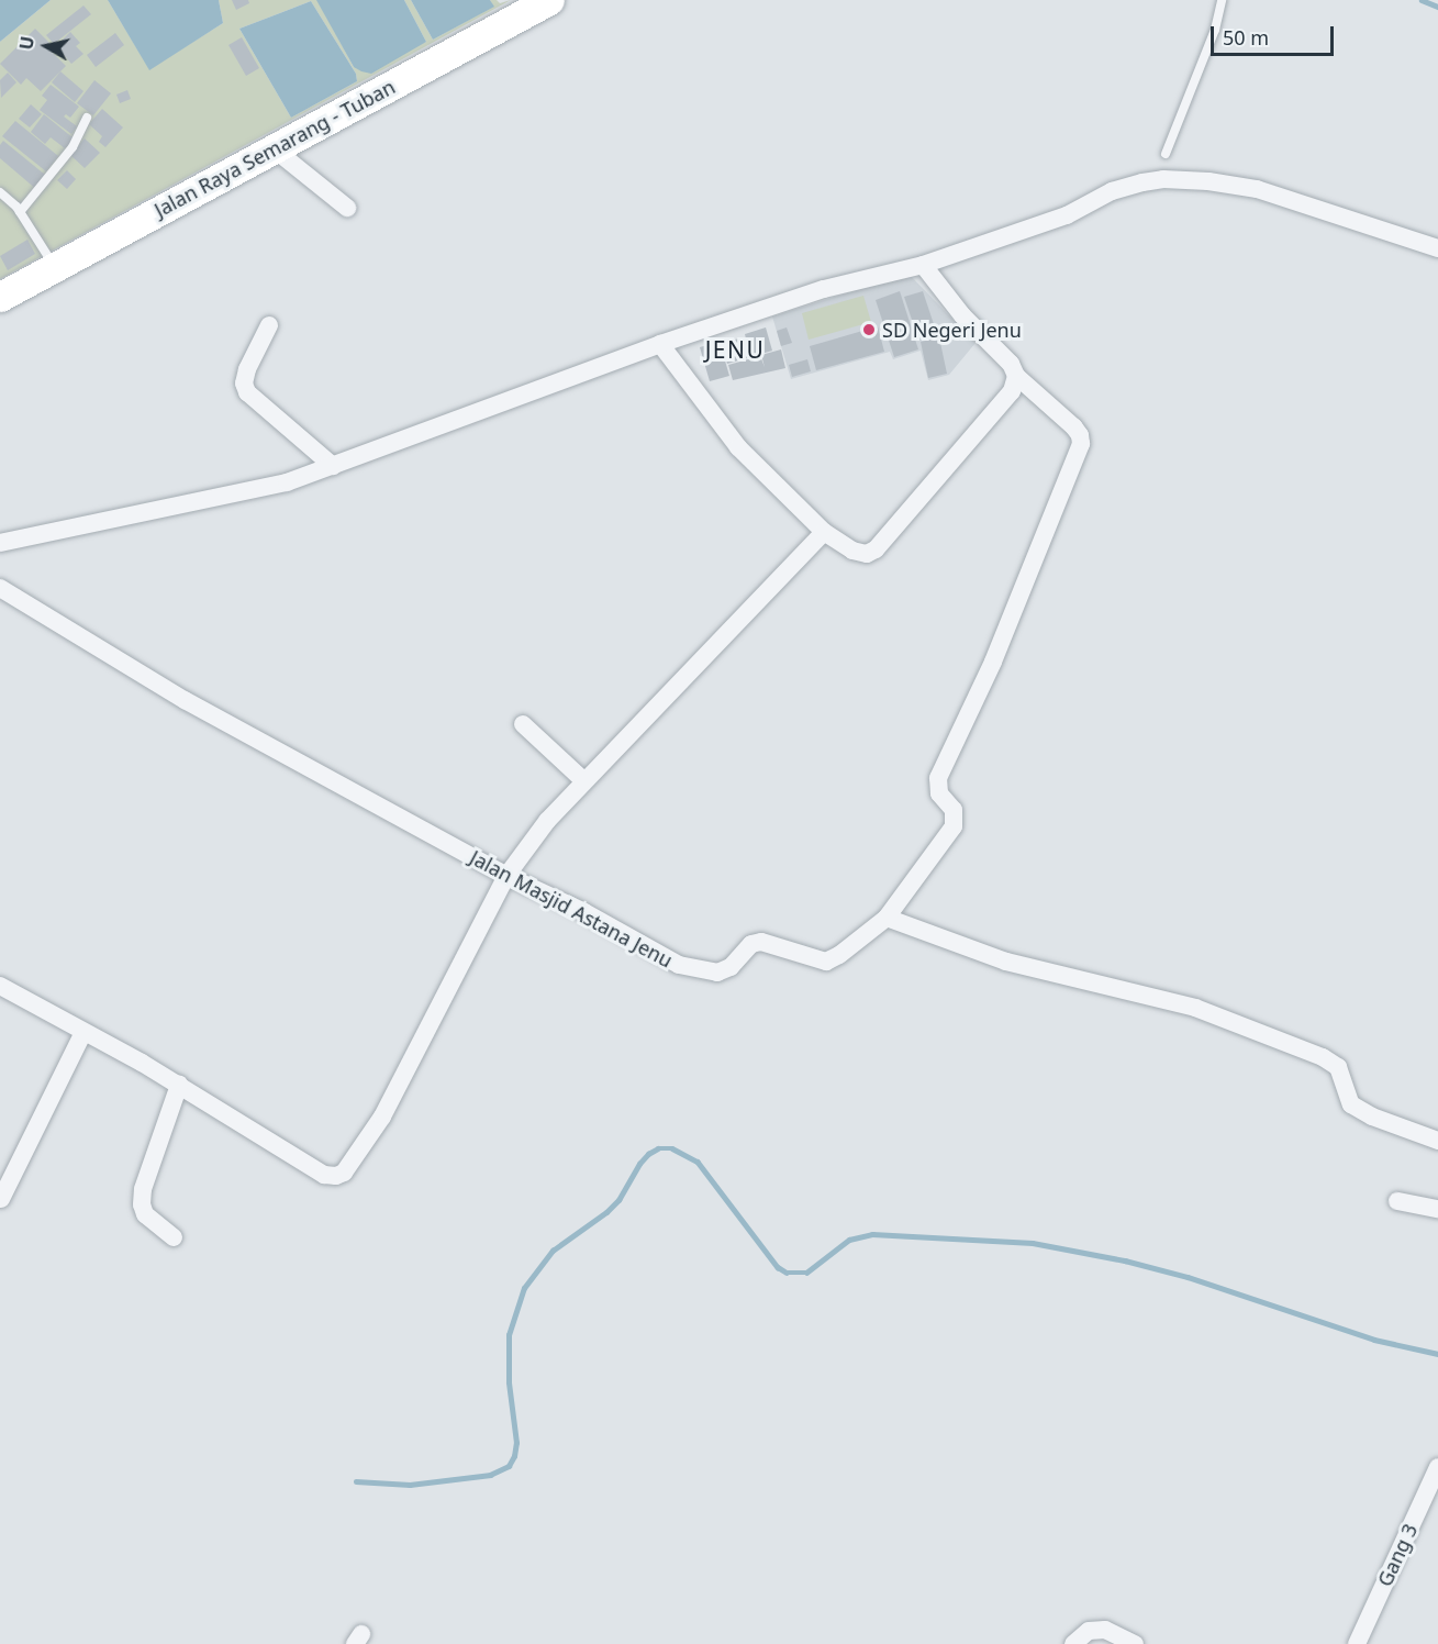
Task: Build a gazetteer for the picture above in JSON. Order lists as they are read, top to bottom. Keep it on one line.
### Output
{"streets":{"highway":["Jalan Raya Semarang - Tuban"],"street":["Jalan Masjid Astana Jenu","Gang 3"]},"districts":["JENU"],"places":["SD Negeri Jenu"],"scale_bar":"50 m","north":"left"}
